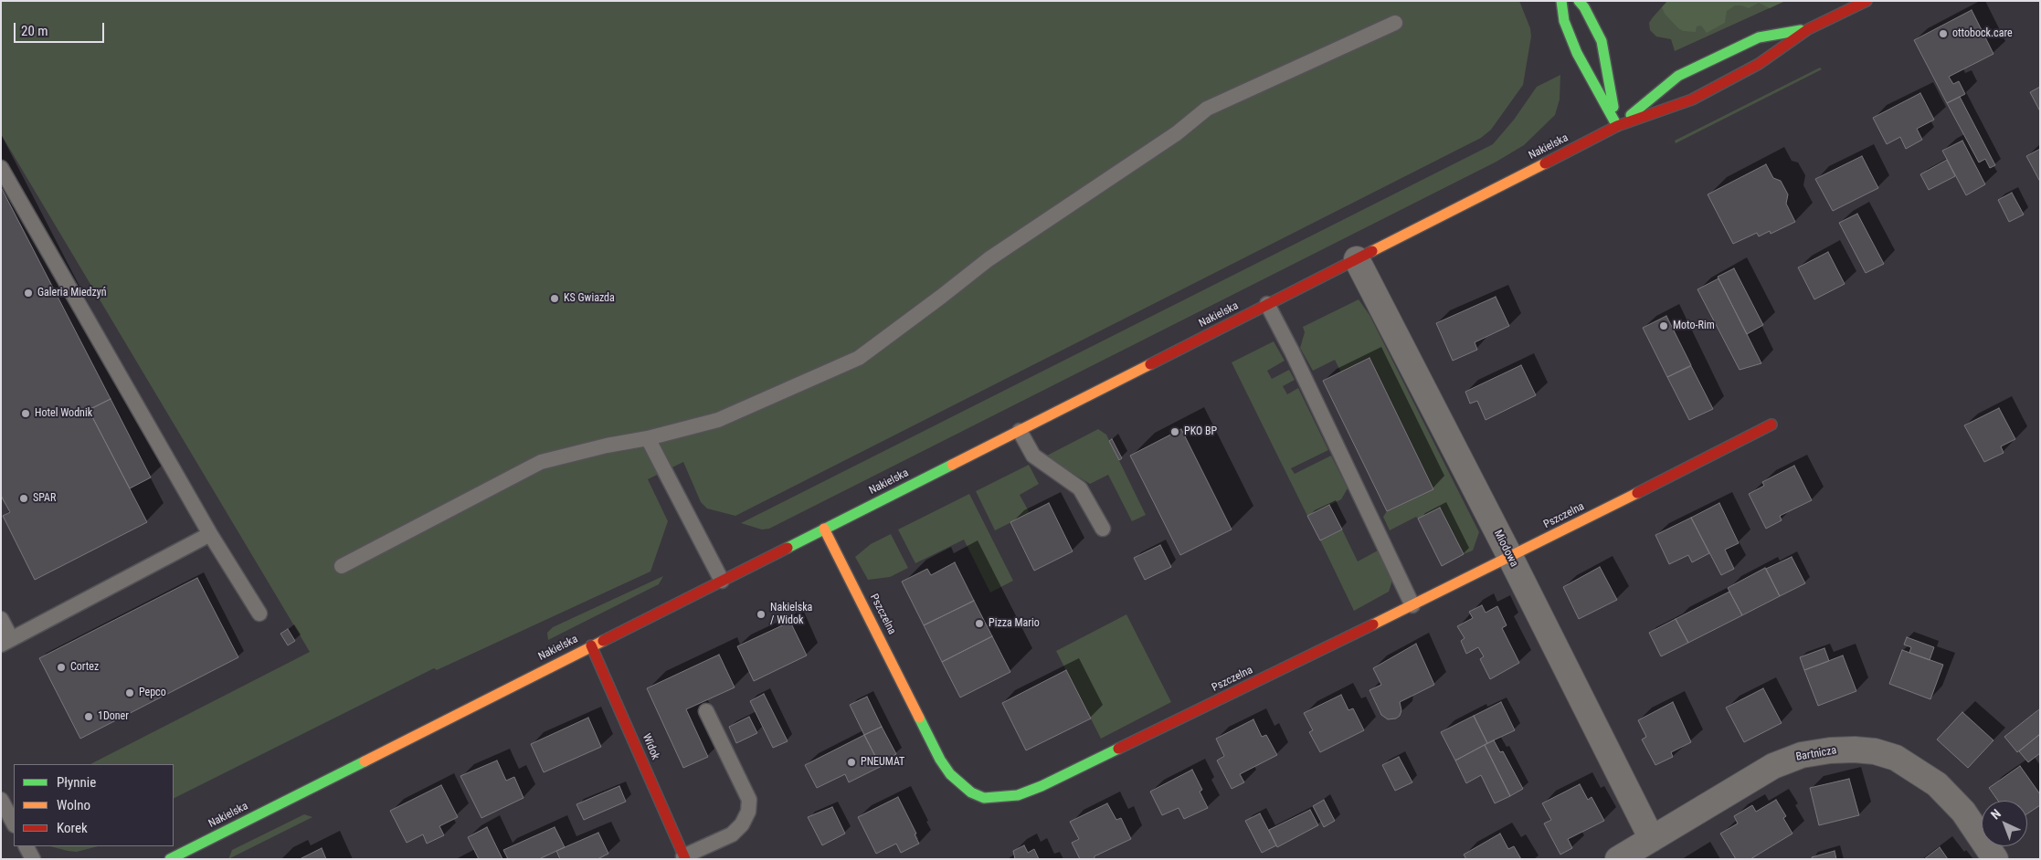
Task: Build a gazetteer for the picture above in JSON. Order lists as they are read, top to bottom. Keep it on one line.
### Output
{"streets":{"main road":["Nakielska","Pszczelna","Widok"],"street":["Miodowa","Bartnicza"]},"crossings":[["Nakielska","Pszczelna"],["Nakielska","Miodowa"],["Nakielska","Widok"],["Pszczelna","Miodowa"],["Miodowa","Bartnicza"]],"places":["ottobock.care","Galeria Miedzyń","KS Gwiazda","Moto-Rim","Hotel Wodnik","PKO BP","SPAR","Nakielska / Widok","Pizza Mario","Cortez","Pepco","1Doner","PNEUMAT"],"legend":["Płynnie","Wolno","Korek"],"scale_bar":"20 m","north":"top left"}
